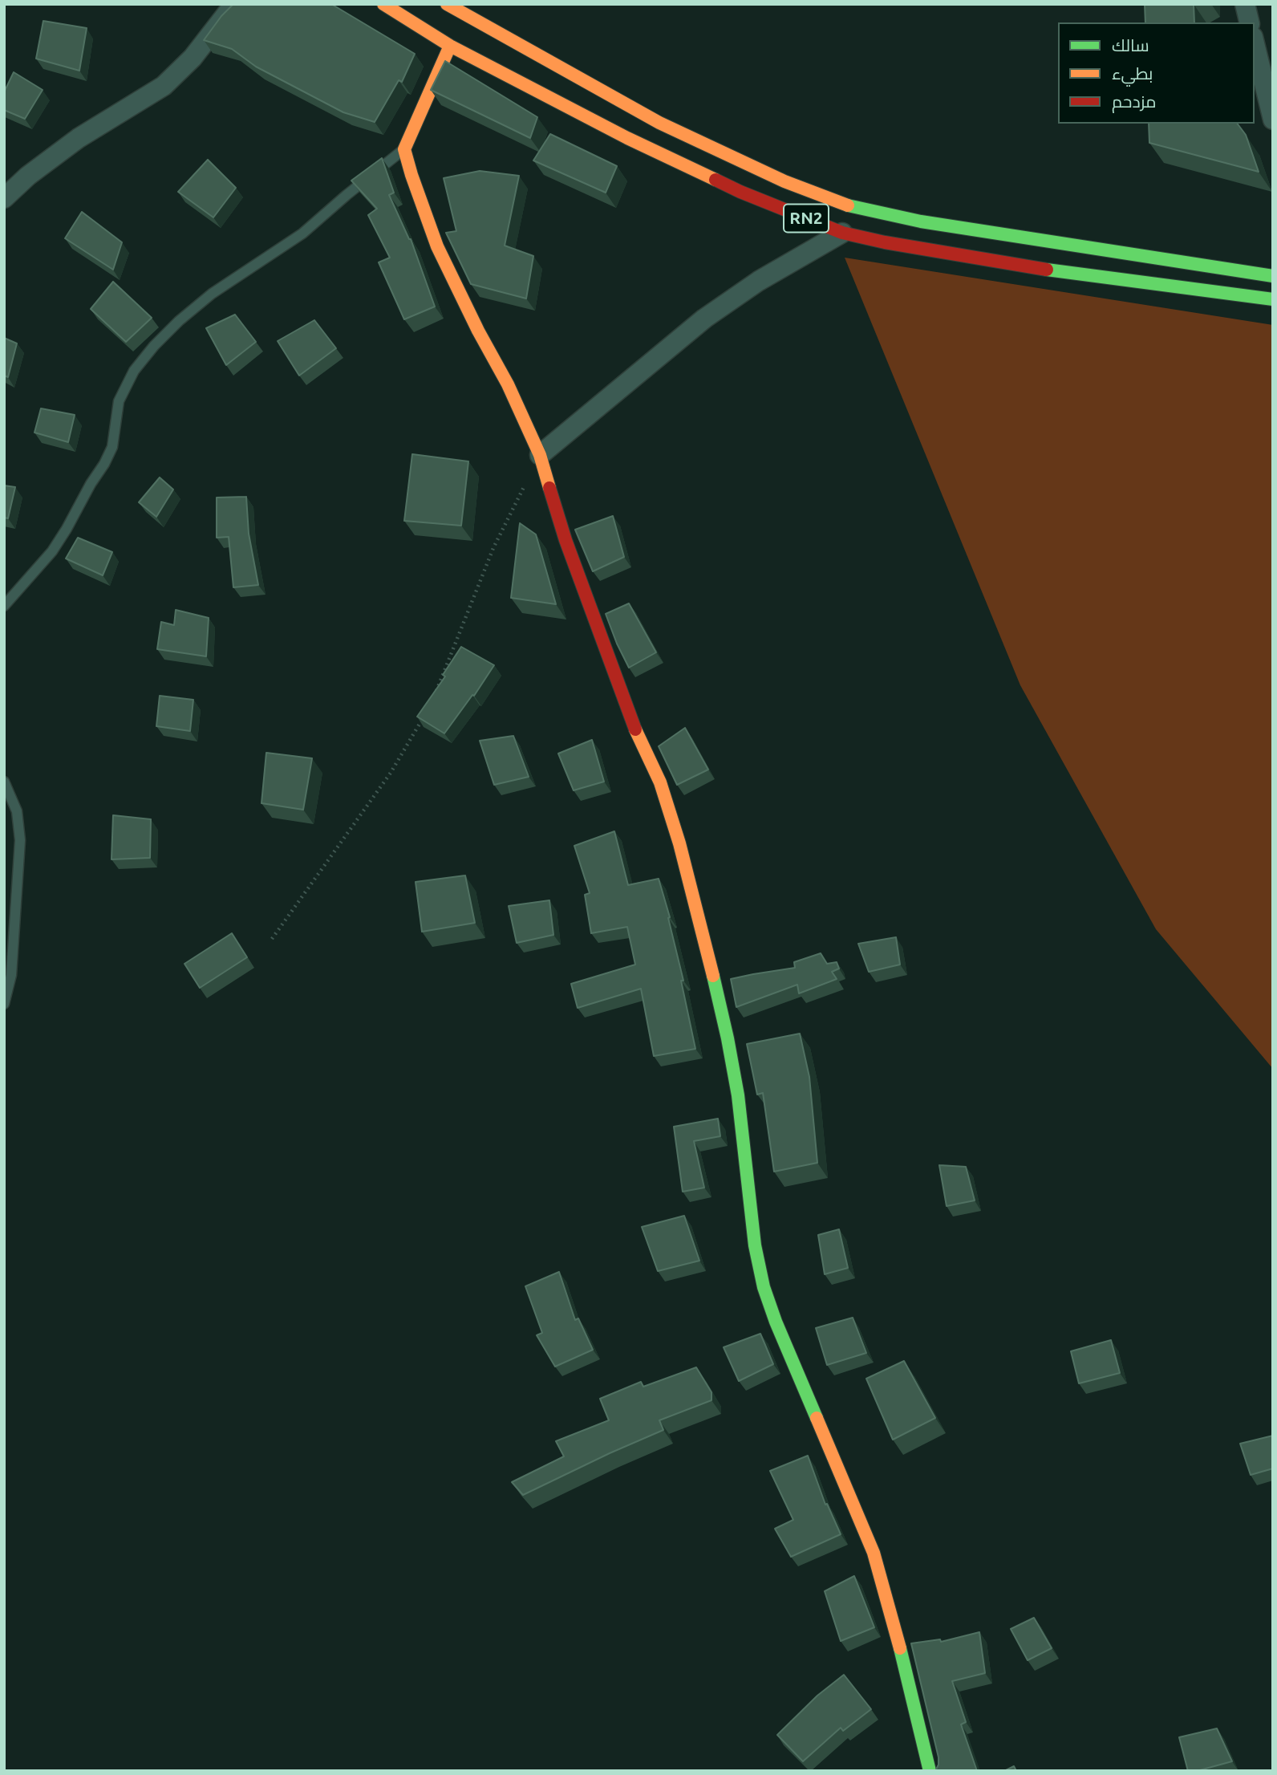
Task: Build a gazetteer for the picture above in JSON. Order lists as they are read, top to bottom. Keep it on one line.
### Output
{"streets":{"main road":["RN2"]},"legend":["سالك","بطيء","مزدحم"]}
